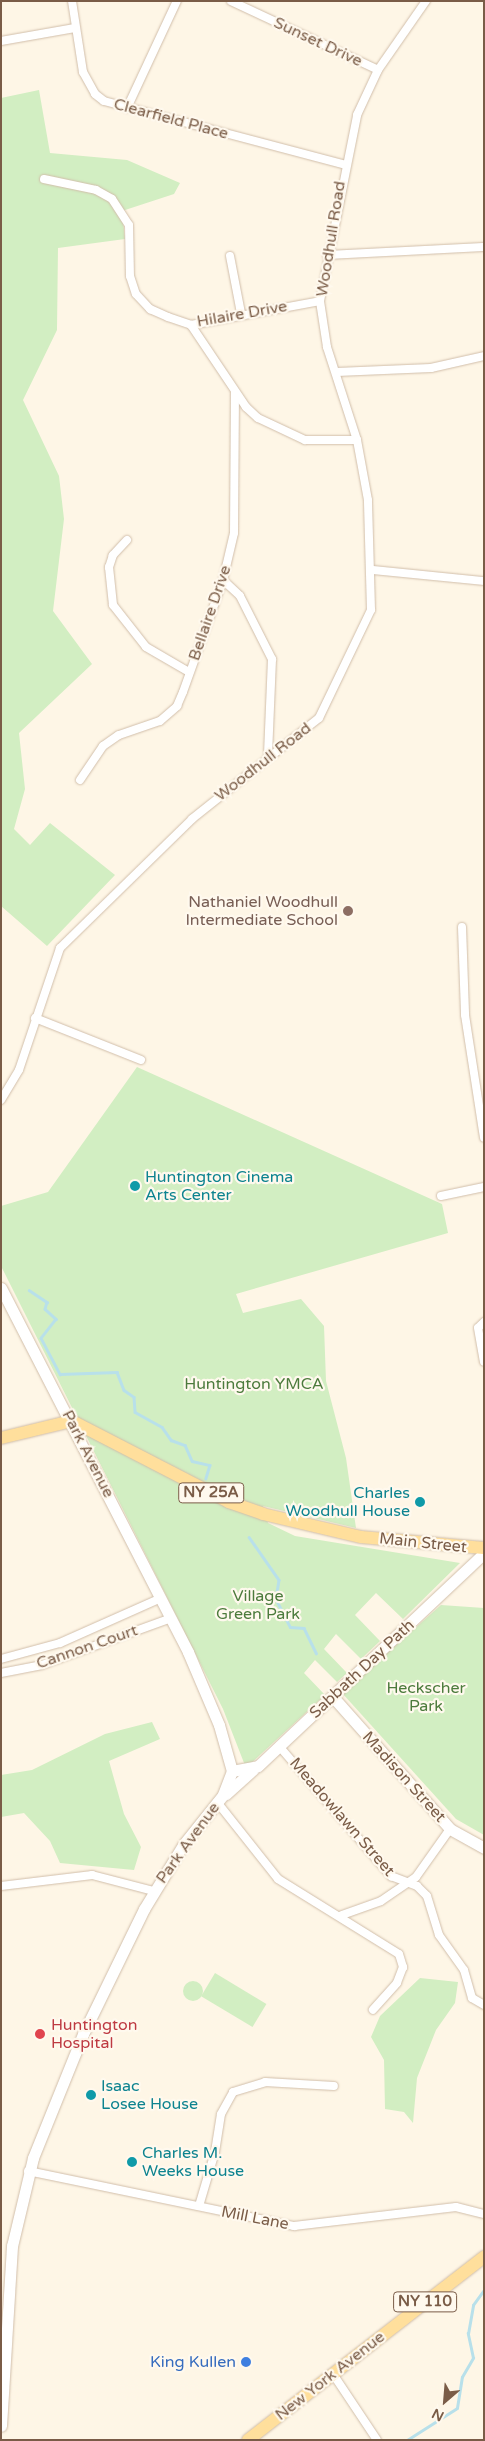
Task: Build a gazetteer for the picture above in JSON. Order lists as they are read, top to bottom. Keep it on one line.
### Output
{"streets":{"main road":["Park Avenue","NY 25A","Main Street","Sabbath Day Path","Madison Street","NY 110","New York Avenue"],"street":["Sunset Drive","Clearfield Place","Woodhull Road","Hilaire Drive","Bellaire Drive","Cannon Court","Meadowlawn Street","Mill Lane"]},"crossings":[["Sunset Drive","Woodhull Road"],["Clearfield Place","Woodhull Road"],["Woodhull Road","Hilaire Drive"],["Park Avenue","Main Street"],["Park Avenue","Cannon Court"],["Park Avenue","Sabbath Day Path"],["Park Avenue","Mill Lane"],["Sabbath Day Path","Madison Street"],["Sabbath Day Path","Meadowlawn Street"]],"parks":["Huntington YMCA","Village Green Park","Heckscher Park"],"places":["Nathaniel Woodhull Intermediate School","Huntington Cinema Arts Center","Charles Woodhull House","Huntington Hospital","Isaac Losee House","Charles M. Weeks House","King Kullen"],"north":"bottom left"}
